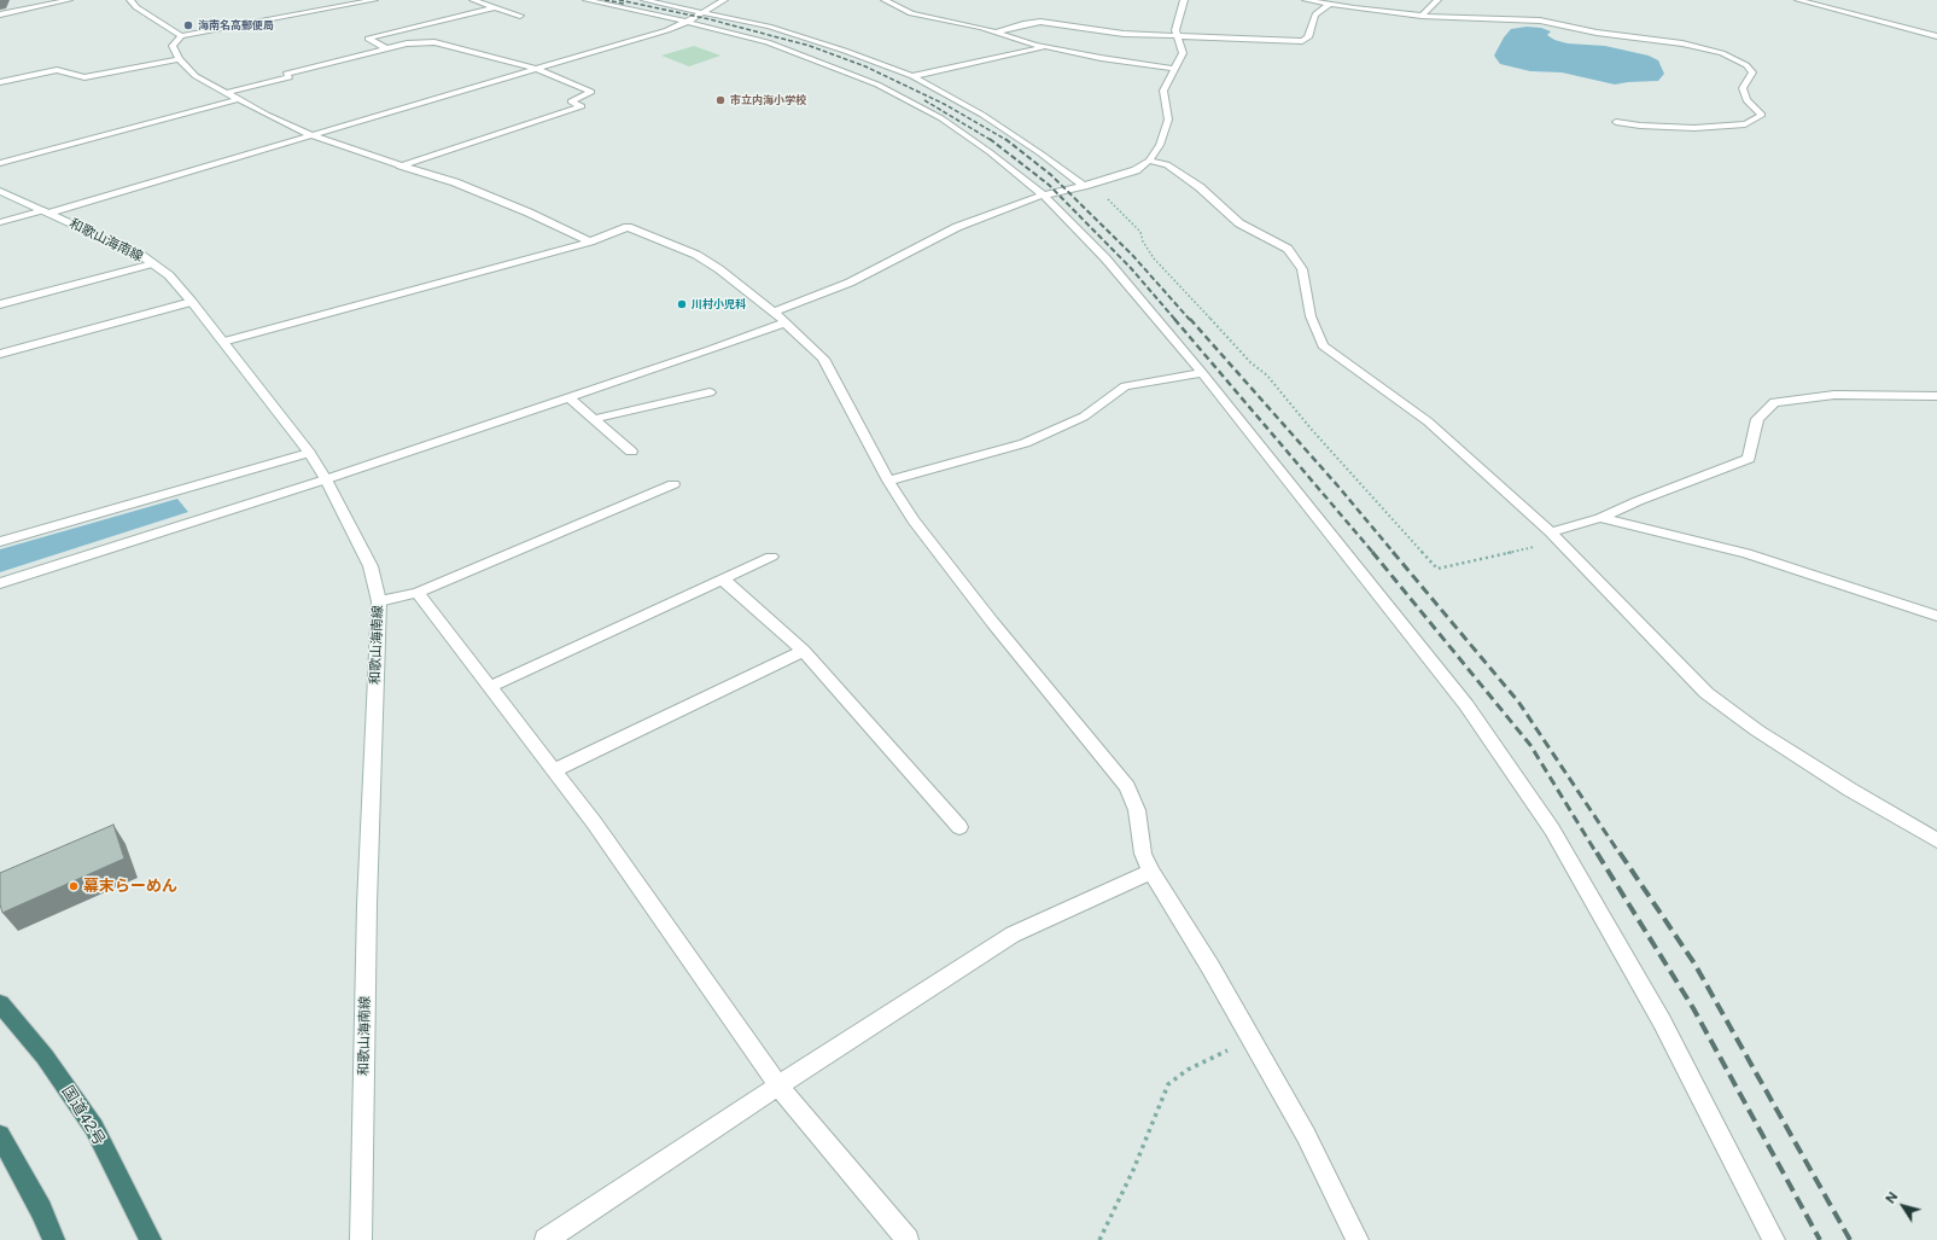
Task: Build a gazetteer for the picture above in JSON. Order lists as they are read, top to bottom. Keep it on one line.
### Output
{"streets":{"highway":["国道42号"],"street":["和歌山海南線"]},"places":["海南名高郵便局","市立内海小学校","川村小児科","幕末らーめん"],"north":"top left"}
